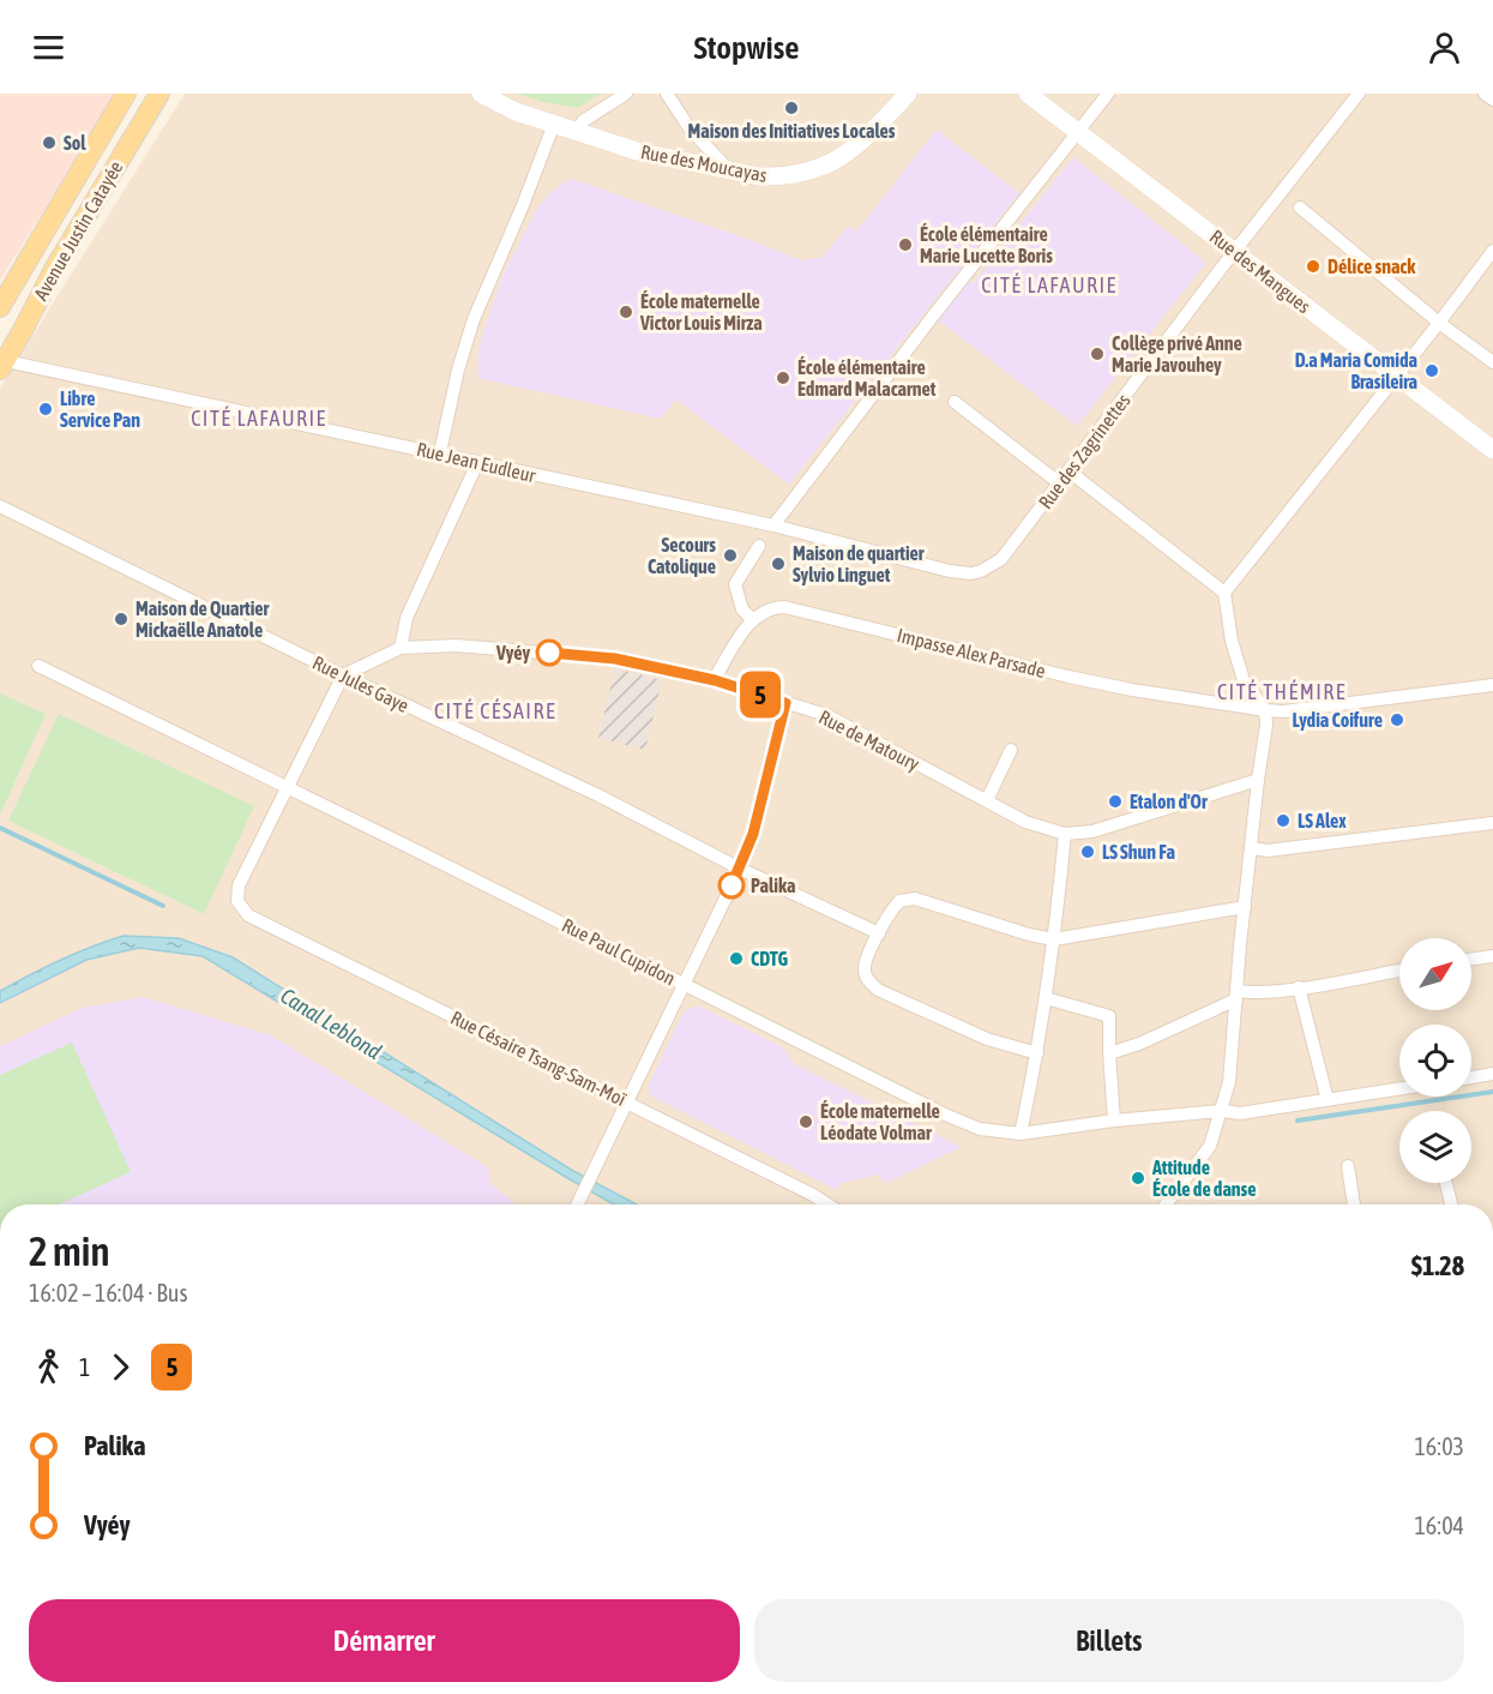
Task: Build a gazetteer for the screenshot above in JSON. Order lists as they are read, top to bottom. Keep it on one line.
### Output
{"streets":{"main road":["Avenue Justin Catayée"],"street":["Rue des Moucayas","Rue des Mangues","Rue des Zagrinettes","Rue Jean Eudleur","Impasse Alex Parsade","Rue Jules Gaye","Rue de Matoury","Rue Paul Cupidon","Rue Césaire Tsang-Sam-Moï"]},"crossings":[["Avenue Justin Catayée","Rue Jean Eudleur"],["Rue des Mangues","Rue des Zagrinettes"],["Rue des Zagrinettes","Rue Jean Eudleur"],["Rue Jules Gaye","Rue de Matoury"],["Rue Paul Cupidon","Rue Césaire Tsang-Sam-Moï"]],"districts":["CITÉ LAFAURIE","CITÉ LAFAURIE","CITÉ THÉMIRE","CITÉ CÉSAIRE"],"water":["Canal Leblond"],"places":["Maison des Initiatives Locales","Sol","École élémentaire Marie Lucette Boris","Délice snack","École maternelle Victor Louis Mirza","Collège privé Anne Marie Javouhey","D.a Maria Comida Brasileira","École élémentaire Edmard Malacarnet","Libre Service Pan","Secours Catolique","Maison de quartier Sylvio Linguet","Maison de Quartier Mickaëlle Anatole","Vyéy","Lydia Coifure","Etalon d'Or","LS Alex","LS Shun Fa","Palika","CDTG","École maternelle Léodate Volmar","Attitude École de danse"],"lines":["bus line 5"],"north":"top right","page":{"header":"Stopwise","on_map":"5","heading":["2 min","16:02 – 16:04 · Bus","$1.28"],"legs":["1","5"],"list":[{"name":"Palika","value":"16:03"},{"name":"Vyéy","value":"16:04"}],"buttons":["Démarrer","Billets"]}}
